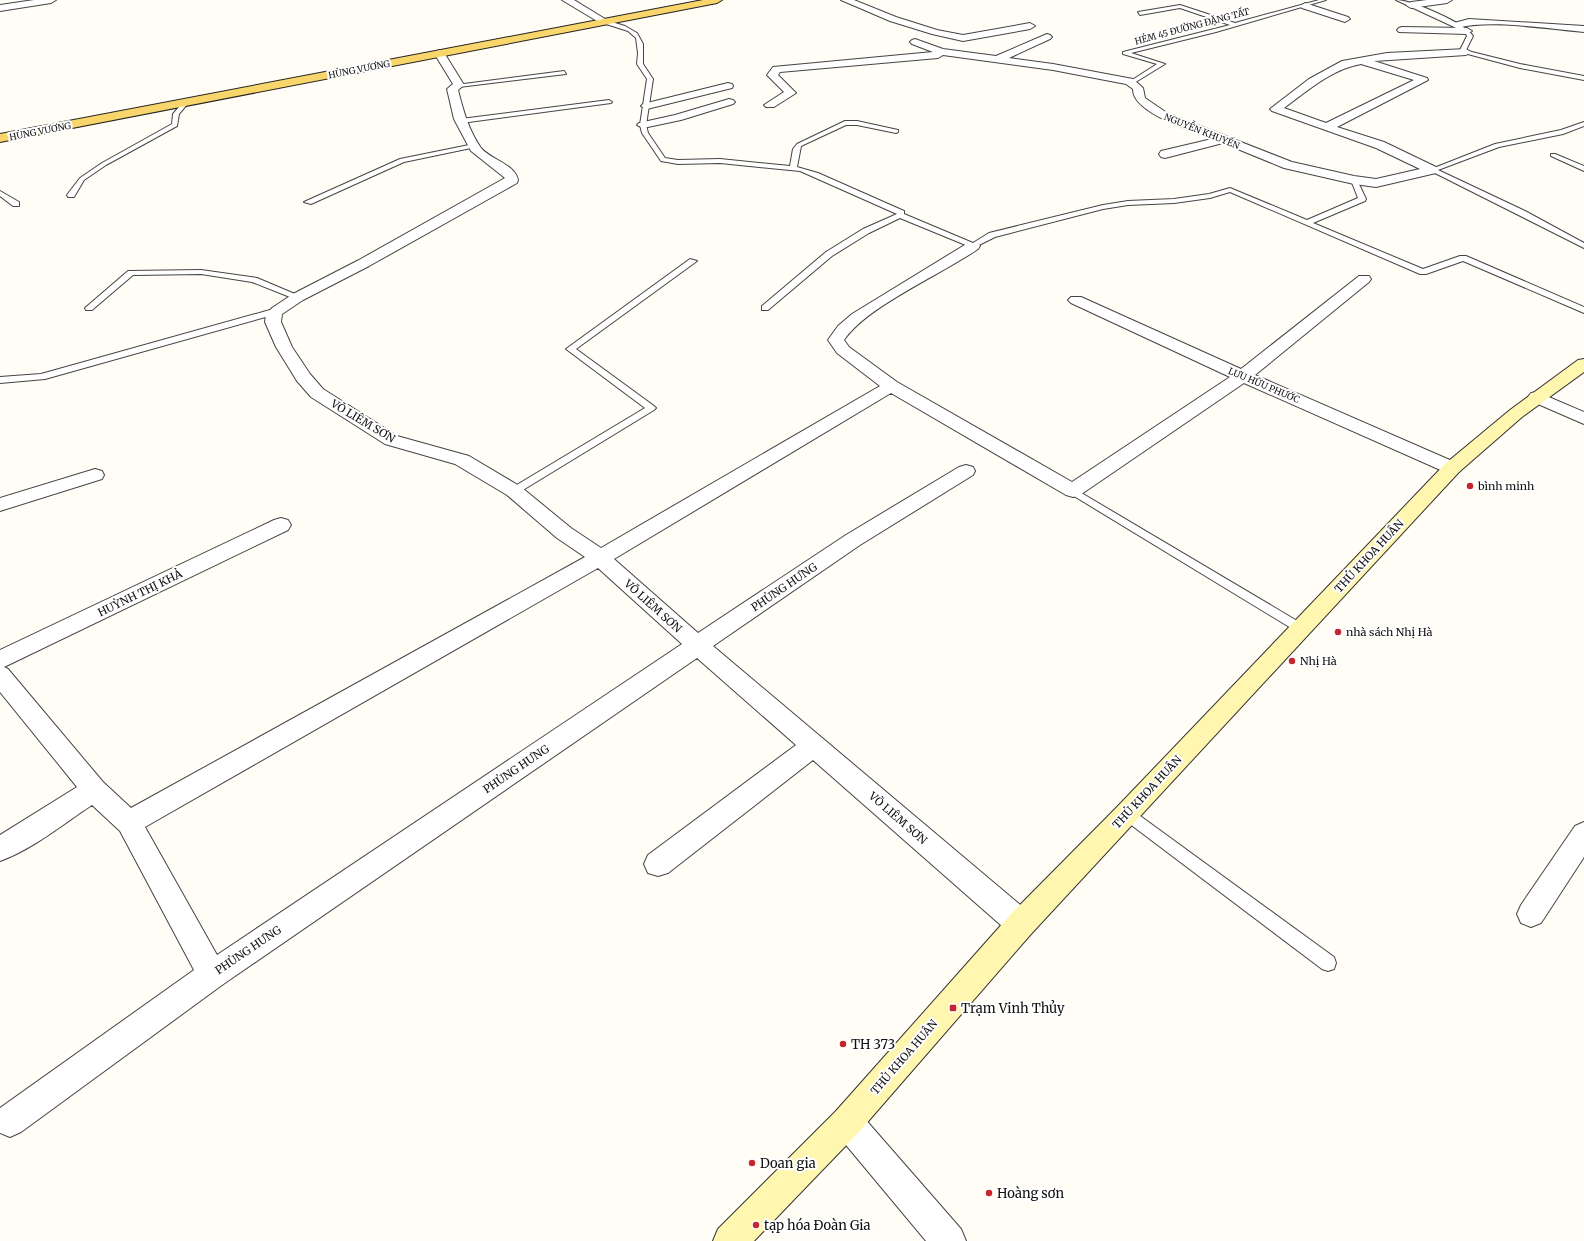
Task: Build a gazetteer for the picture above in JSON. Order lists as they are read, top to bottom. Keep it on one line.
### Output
{"streets":{"main road":["HÙNG VƯƠNG","THỦ KHOA HUÂN"],"street":["NGUYỄN KHUYẾN","LƯU HỮU PHƯỚC","VÕ LIÊM SƠN","PHÙNG HƯNG","HUỲNH THỊ KHẢ"],"lane":["HẺM 45 ĐƯỜNG ĐẶNG TẤT"]},"crossings":[["HẺM 45 ĐƯỜNG ĐẶNG TẤT","NGUYỄN KHUYẾN"],["LƯU HỮU PHƯỚC","THỦ KHOA HUÂN"],["VÕ LIÊM SƠN","THỦ KHOA HUÂN"],["VÕ LIÊM SƠN","PHÙNG HƯNG"]],"places":{"other":["bình minh","nhà sách Nhị Hà","Nhị Hà","TH 373","Doan gia","Hoàng sơn","tạp hóa Đoàn Gia"],"transit":["Trạm Vinh Thủy"]}}
